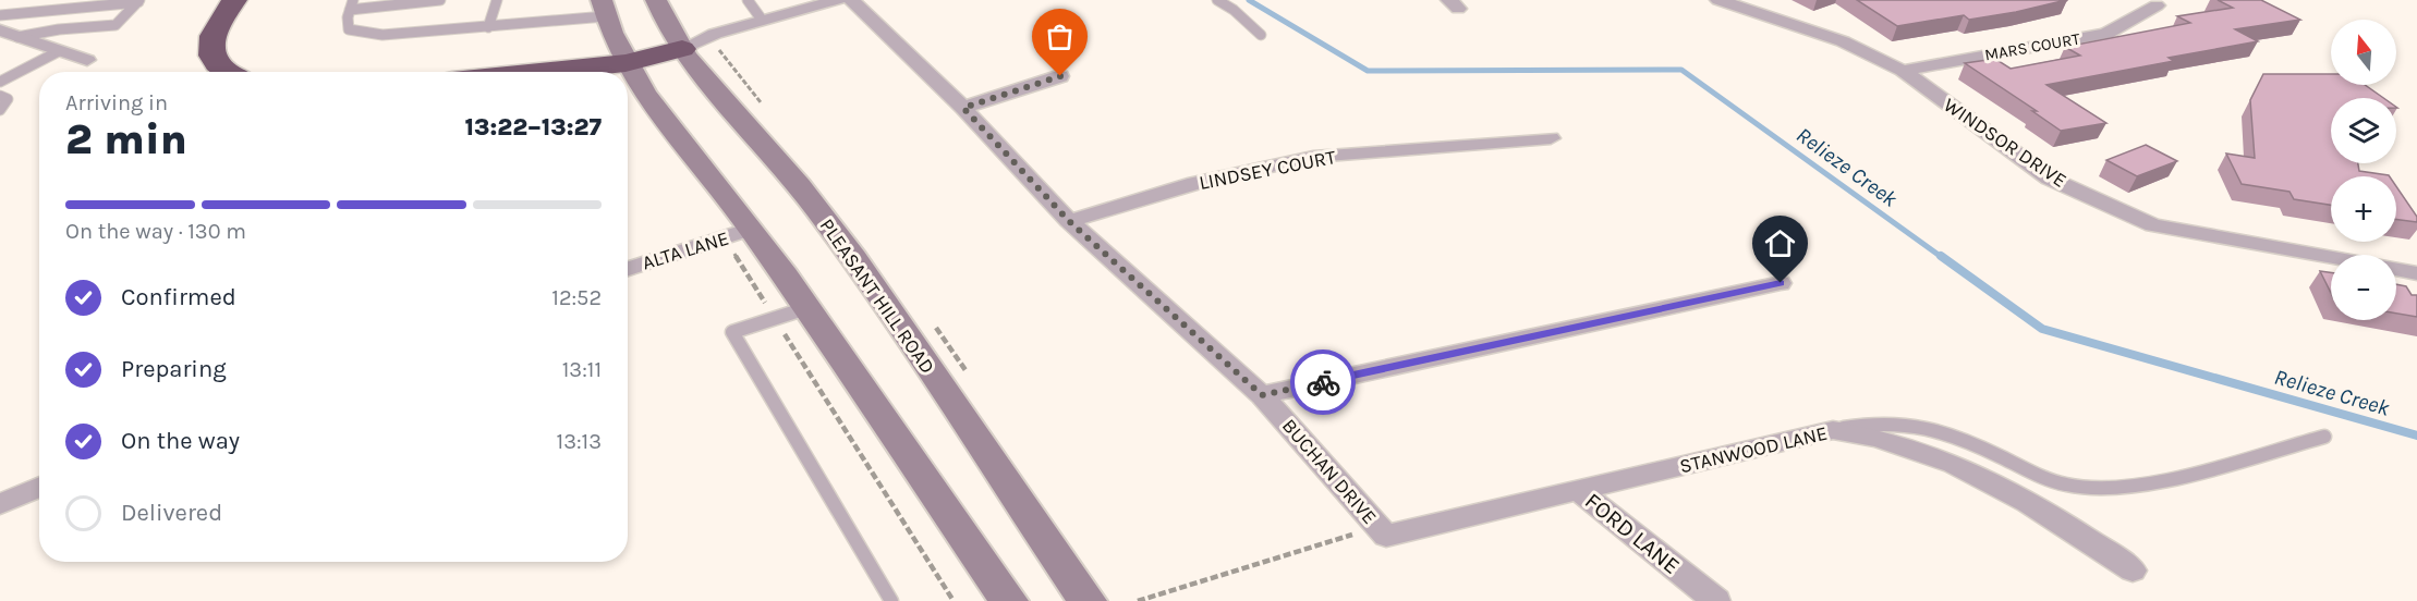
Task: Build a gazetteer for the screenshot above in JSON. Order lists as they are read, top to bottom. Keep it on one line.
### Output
{"streets":{"main road":["PLEASANT HILL ROAD"],"street":["MARS COURT","WINDSOR DRIVE","LINDSEY COURT","ALTA LANE","STANWOOD LANE","BUCHAN DRIVE","FORD LANE"]},"crossings":[["MARS COURT","WINDSOR DRIVE"],["LINDSEY COURT","BUCHAN DRIVE"],["STANWOOD LANE","BUCHAN DRIVE"],["STANWOOD LANE","FORD LANE"]],"water":["Relieze Creek"],"north":"top","page":{"map_buttons":["+","−"],"heading":["2 min","Arriving in","13:22–13:27"],"bar":"On the way · 130 m","list":[["Confirmed","12:52"],["Preparing","13:11"],["On the way","13:13"],"Delivered"]}}
